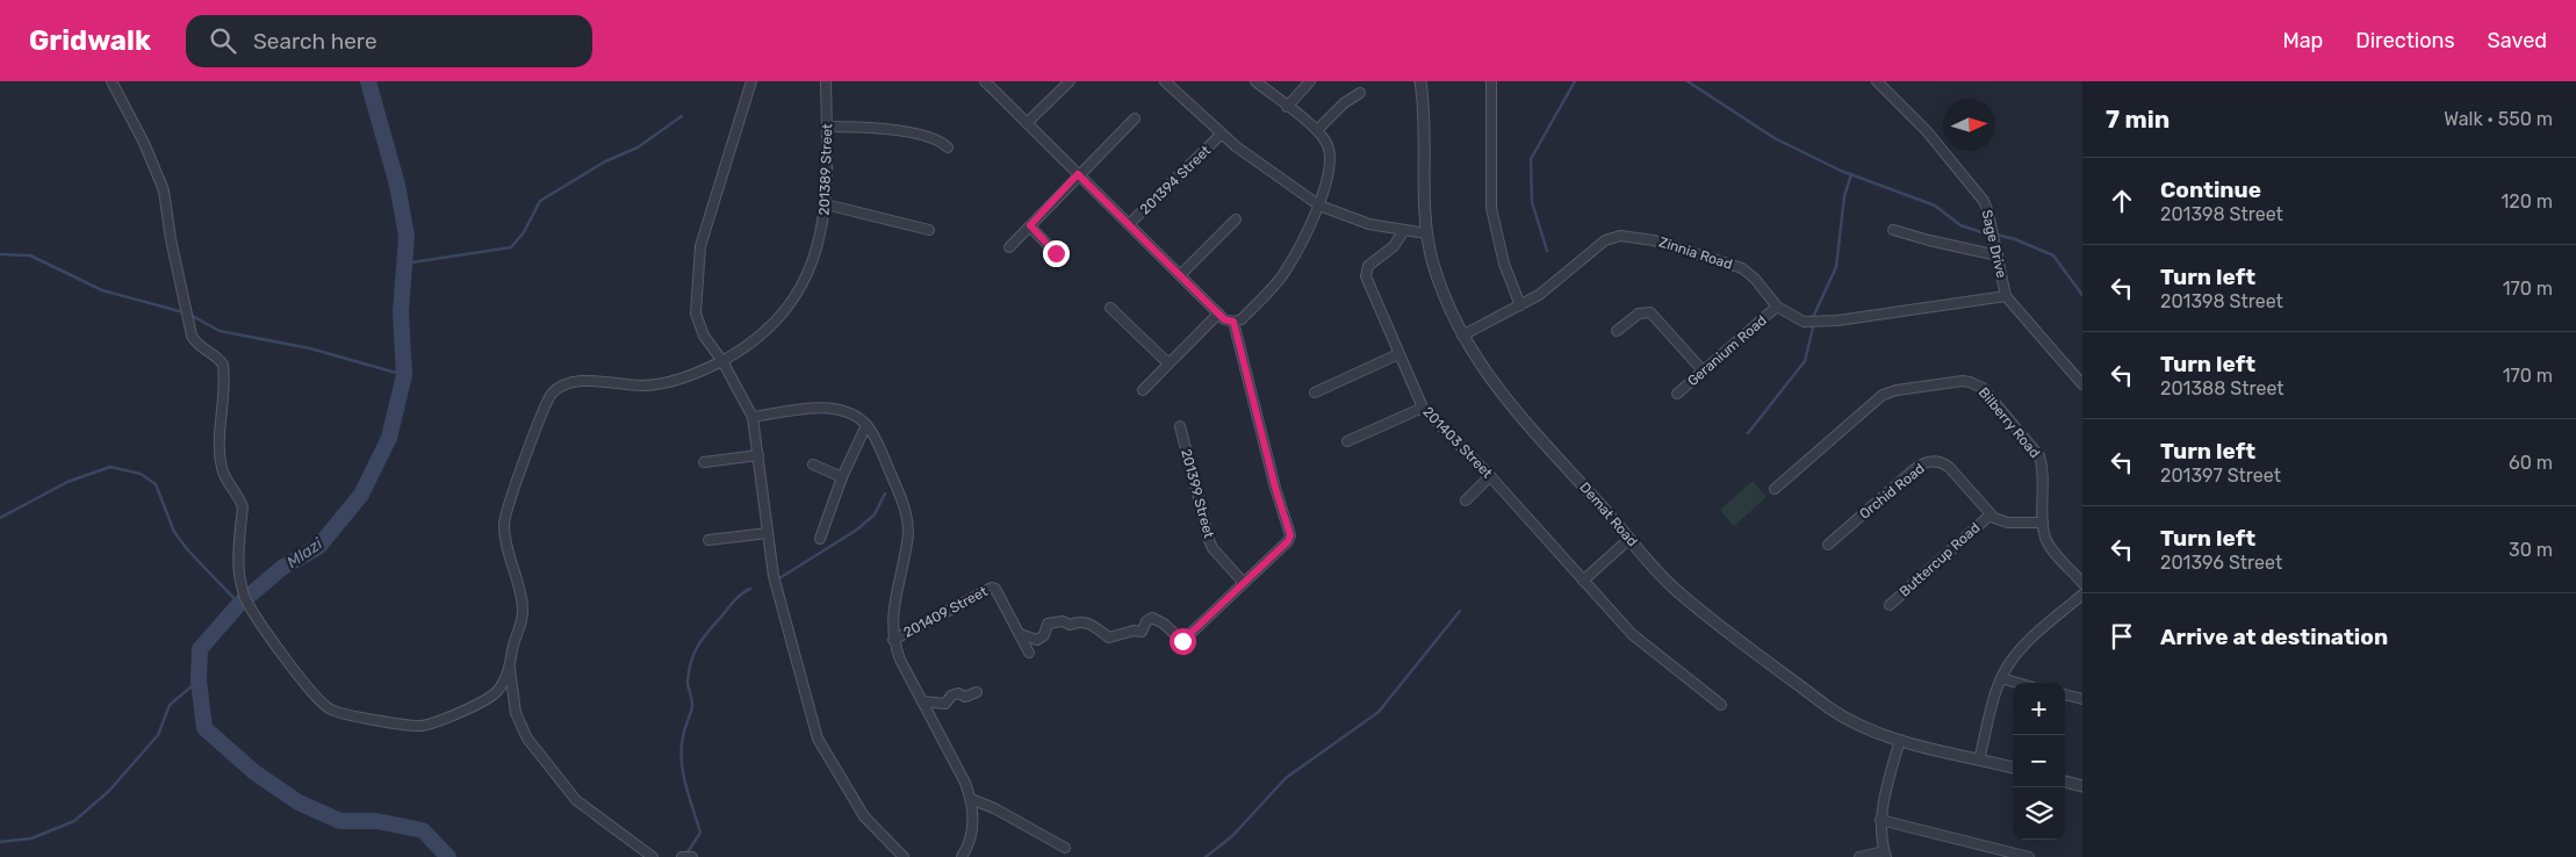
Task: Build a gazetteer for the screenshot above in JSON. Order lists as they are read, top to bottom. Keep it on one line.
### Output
{"streets":{"street":["201389 Street","201394 Street","Sage Drive","Zinnia Road","Geranium Road","Bilberry Road","201403 Street","Orchid Road","201399 Street","Demat Road","Buttercup Road","201409 Street"]},"crossings":[["Sage Drive","Zinnia Road"],["Zinnia Road","Geranium Road"],["Zinnia Road","Demat Road"],["Orchid Road","Buttercup Road"]],"water":["Mlazi"],"north":"right","page":{"header":"Gridwalk","search":"Search here","nav":["Map","Directions","Saved"],"heading":["7 min","Walk · 550 m"],"list":[["Continue","201398 Street","120 m"],["Turn left","201398 Street","170 m"],["Turn left","201388 Street","170 m"],["Turn left","201397 Street","60 m"],["Turn left","201396 Street","30 m"],"Arrive at destination"],"map_buttons":["+","−"]}}
